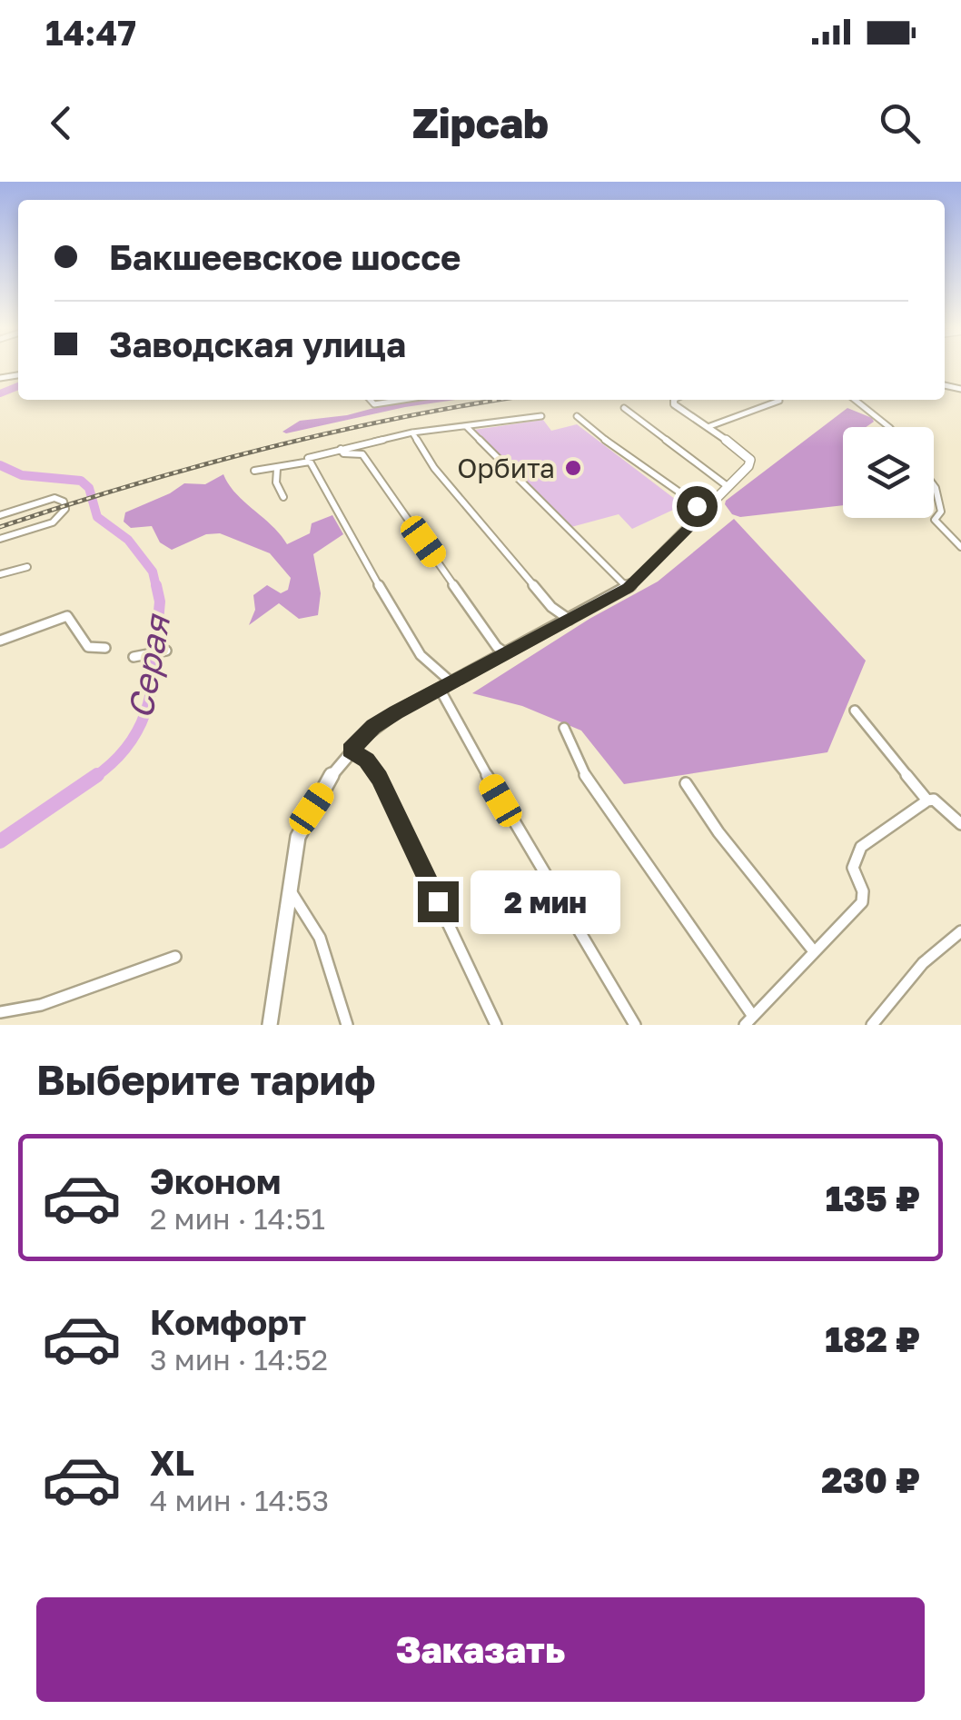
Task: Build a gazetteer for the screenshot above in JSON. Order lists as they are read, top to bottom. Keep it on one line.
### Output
{"water":["Серая"],"places":["Орбита"],"page":{"status":"14:47","header":"Zipcab","banner":["Бакшеевское шоссе","Заводская улица"],"bubble":"2 мин","heading":"Выберите тариф","list":[{"name":"Эконом","note":"2 мин · 14:51","value":"135 ₽"},{"name":"Комфорт","note":"3 мин · 14:52","value":"182 ₽"},{"name":"XL","note":"4 мин · 14:53","value":"230 ₽"}],"buttons":"Заказать"}}
